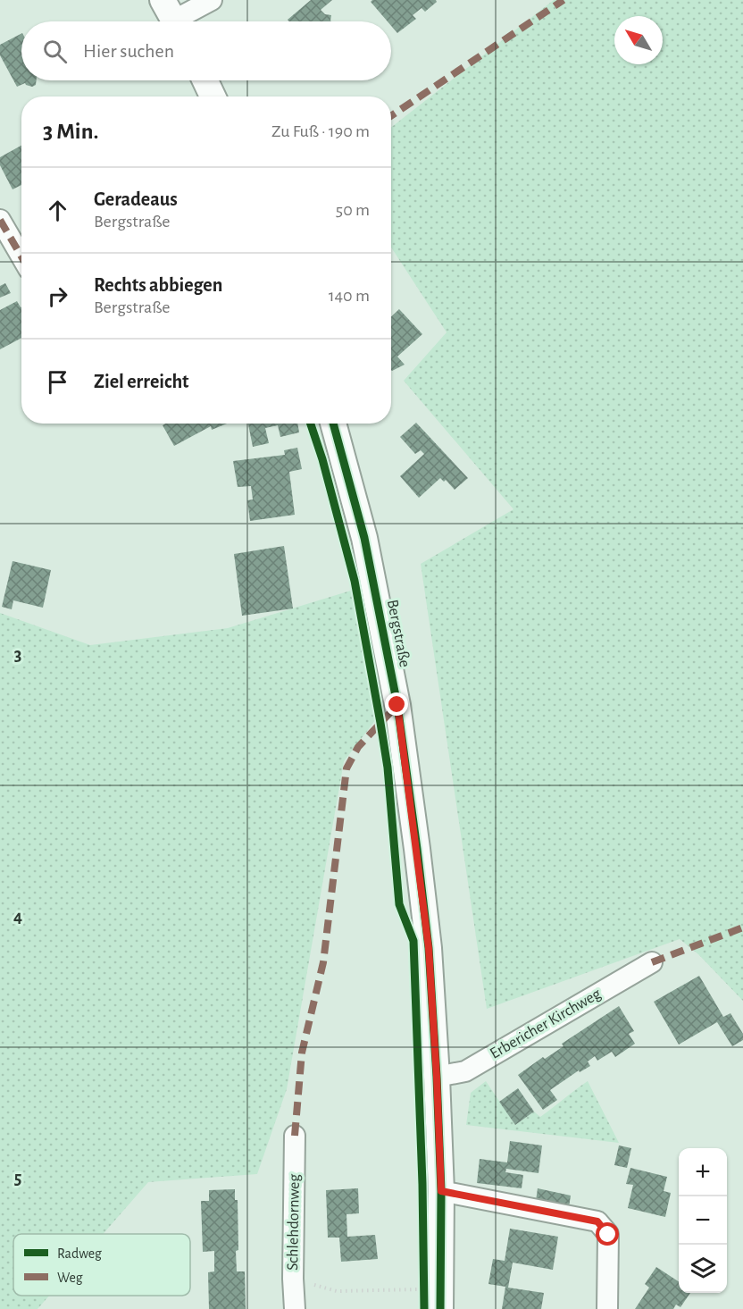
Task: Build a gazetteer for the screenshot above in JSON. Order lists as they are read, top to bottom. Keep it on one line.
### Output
{"streets":{"street":["Bergstraße","Erbericher Kirchweg","Schlehdornweg"]},"crossings":[["Bergstraße","Erbericher Kirchweg"]],"legend":["Radweg","Weg"],"north":"top left","page":{"search":"Hier suchen","heading":["3 Min.","Zu Fuß · 190 m"],"list":[["Geradeaus","Bergstraße","50 m"],["Rechts abbiegen","Bergstraße","140 m"],"Ziel erreicht"],"map_buttons":["+","−"]},"grid":{"rows":["3","4","5"]}}
